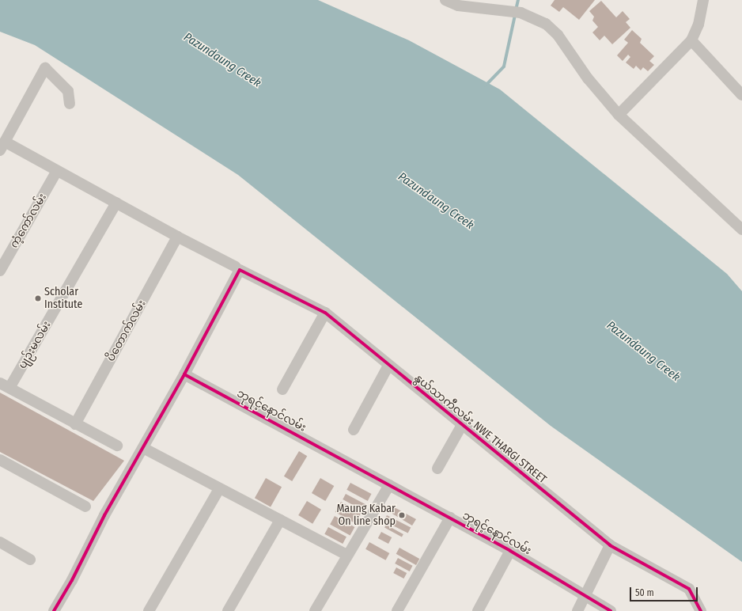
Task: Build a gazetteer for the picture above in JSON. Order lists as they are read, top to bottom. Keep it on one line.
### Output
{"streets":{"street":["ကံ့ကော်လမ်း","ပိတောက်လမ်း","ပျဉ်းမလမ်း","ဘုရင့်နောင်လမ်း","နွယ်သာကီလမ်း NWE THARGI STREET"]},"crossings":[["ကံ့ကော်လမ်း","နွယ်သာကီလမ်း NWE THARGI STREET"],["ပိတောက်လမ်း","နွယ်သာကီလမ်း NWE THARGI STREET"],["ပျဉ်းမလမ်း","နွယ်သာကီလမ်း NWE THARGI STREET"]],"water":["Pazundaung Creek"],"places":["Scholar Institute","Maung Kabar On line shop"],"scale_bar":"50 m"}
